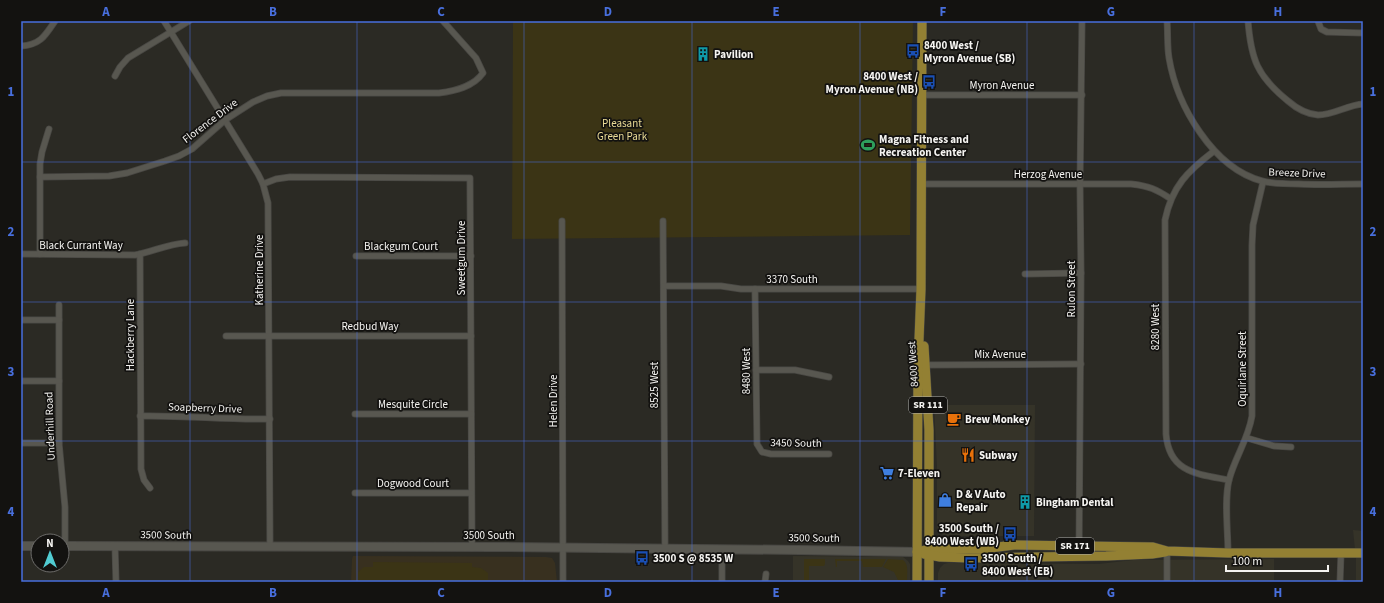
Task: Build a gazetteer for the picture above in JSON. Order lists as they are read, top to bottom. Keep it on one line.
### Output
{"streets":{"main road":["8400 West","SR 111","3500 South","SR 171"],"street":["Myron Avenue","Florence Drive","Breeze Drive","Herzog Avenue","Black Currant Way","Blackgum Court","Sweetgum Drive","Katherine Drive","3370 South","Rulon Street","Redbud Way","8280 West","Hackberry Lane","Mix Avenue","Oquirlane Street","8480 West","8525 West","Helen Drive","Mesquite Circle","Soapberry Drive","Underhill Road","3450 South","Dogwood Court"]},"crossings":[["Myron Avenue","Rulon Street"],["Myron Avenue","8400 West"],["Florence Drive","Katherine Drive"],["Breeze Drive","8280 West"],["Breeze Drive","Oquirlane Street"],["Herzog Avenue","Rulon Street"],["Herzog Avenue","8280 West"],["Herzog Avenue","8400 West"],["Black Currant Way","Hackberry Lane"],["Blackgum Court","Sweetgum Drive"],["Sweetgum Drive","Katherine Drive"],["Sweetgum Drive","Redbud Way"],["Sweetgum Drive","Mesquite Circle"],["Sweetgum Drive","Dogwood Court"],["Sweetgum Drive","3500 South"],["Katherine Drive","Redbud Way"],["Katherine Drive","Soapberry Drive"],["Katherine Drive","3500 South"],["3370 South","8400 West"],["3370 South","8480 West"],["3370 South","8525 West"],["Rulon Street","Mix Avenue"],["Rulon Street","3500 South"],["8280 West","Oquirlane Street"],["Hackberry Lane","Soapberry Drive"],["Mix Avenue","8400 West"],["8400 West","3500 South"],["Oquirlane Street","3500 South"],["8480 West","3450 South"],["8525 West","3500 South"],["Helen Drive","3500 South"]],"parks":["Pleasant Green Park"],"places":{"bus stop":["8400 West / Myron Avenue (SB)","8400 West / Myron Avenue (NB)","3500 South / 8400 West (WB)","3500 S @ 8535 W","3500 South / 8400 West (EB)"],"building":["Pavilion","Bingham Dental"],"sports":["Magna Fitness and Recreation Center"],"cafe":["Brew Monkey"],"restaurant":["Subway"],"supermarket":["7-Eleven"],"shop":["D & V Auto Repair"]},"scale_bar":"100 m","north":"top","grid":{"columns":["A","B","C","D","E","F","G","H"],"rows":["1","2","3","4"]}}
